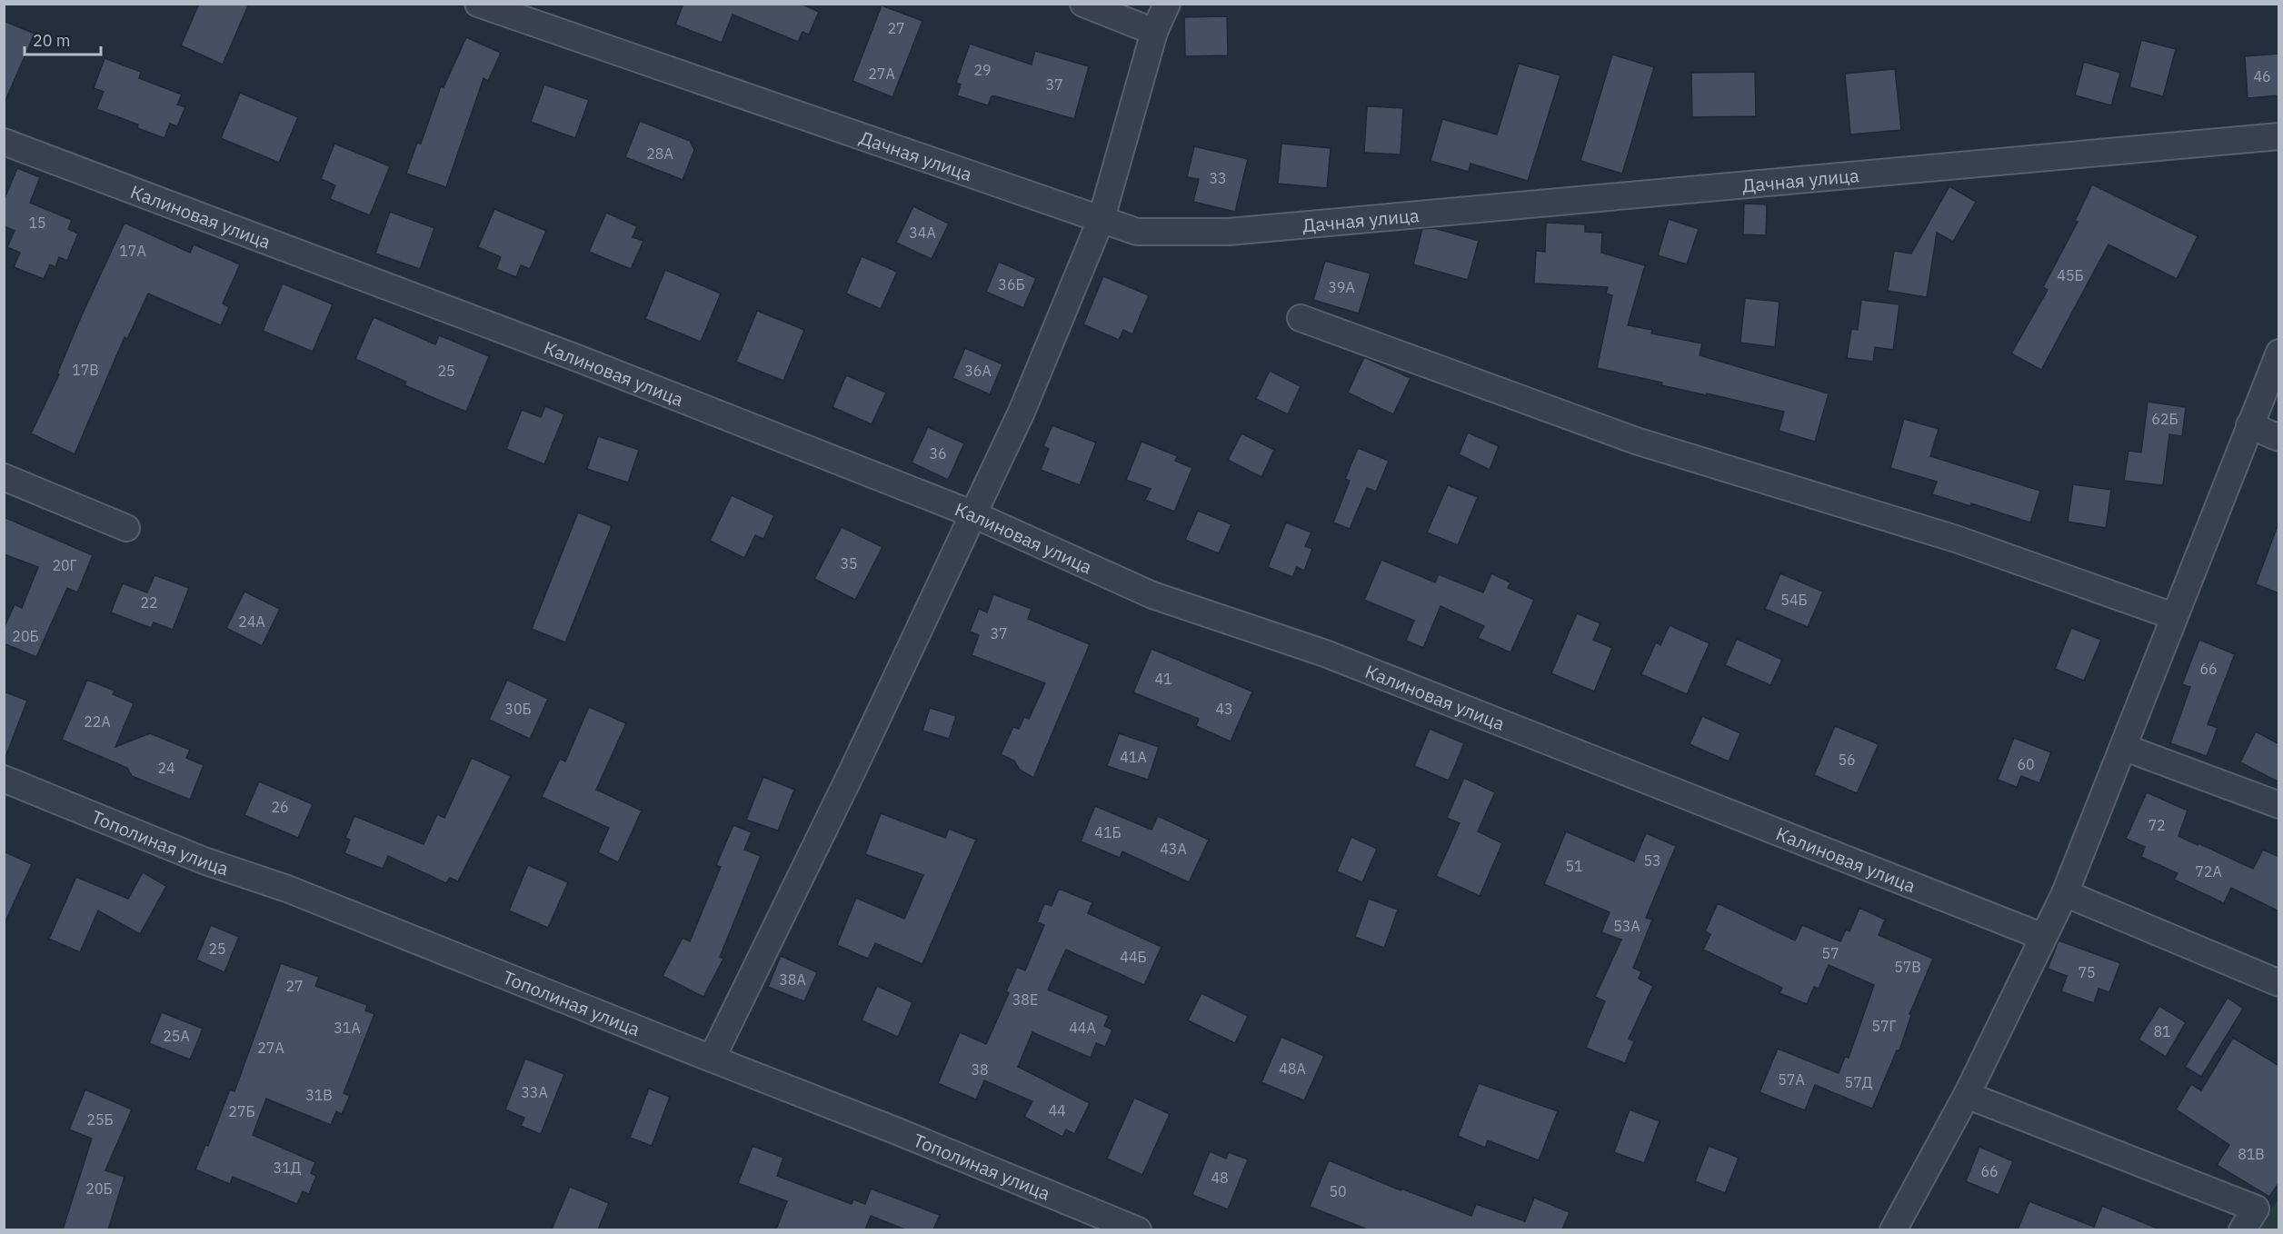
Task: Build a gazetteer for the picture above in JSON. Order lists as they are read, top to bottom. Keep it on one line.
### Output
{"streets":{"street":["Дачная улица","Калиновая улица","Тополиная улица"]},"house_numbers":["27","29","27А","46","37","28А","33","15","34А","17А","45Б","36Б","39А","17В","25","36А","62Б","36","35","20Г","54Б","22","24А","37","20Б","66","41","30Б","43","22А","41А","56","60","24","26","72","41Б","43А","53","51","72А","53А","25","57","44Б","57В","75","38А","27","38Е","57Г","31А","44А","81","25А","27А","48А","38","57А","57Д","33А","31В","44","27Б","25Б","81В","31Д","66","48","20Б","50"],"scale_bar":"20 m"}
